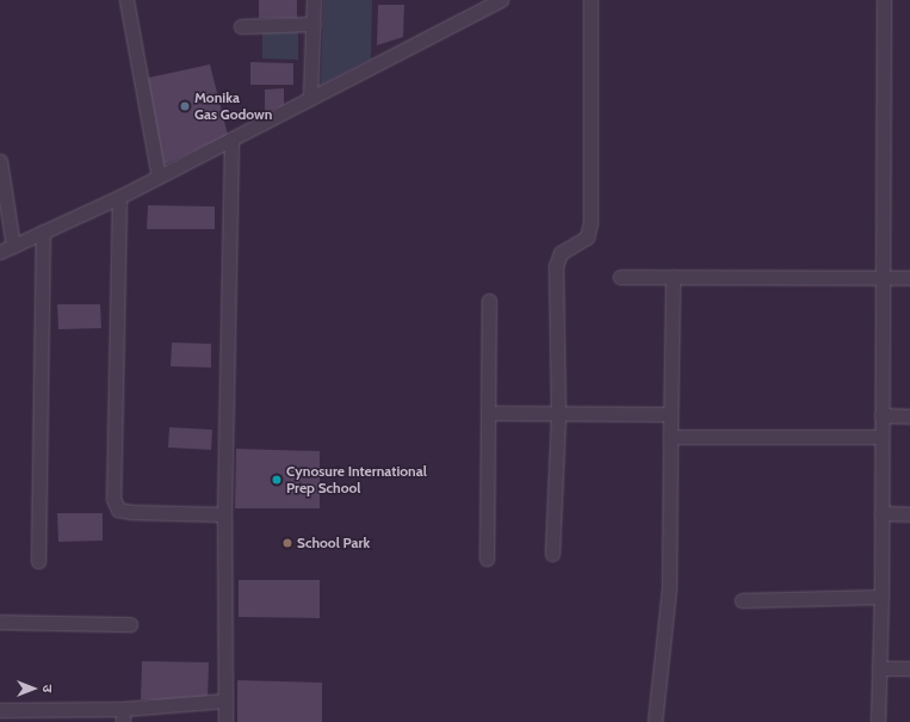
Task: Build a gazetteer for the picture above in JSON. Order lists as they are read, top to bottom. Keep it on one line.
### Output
{"places":["Monika Gas Godown","Cynosure International Prep School","School Park"],"north":"right"}
